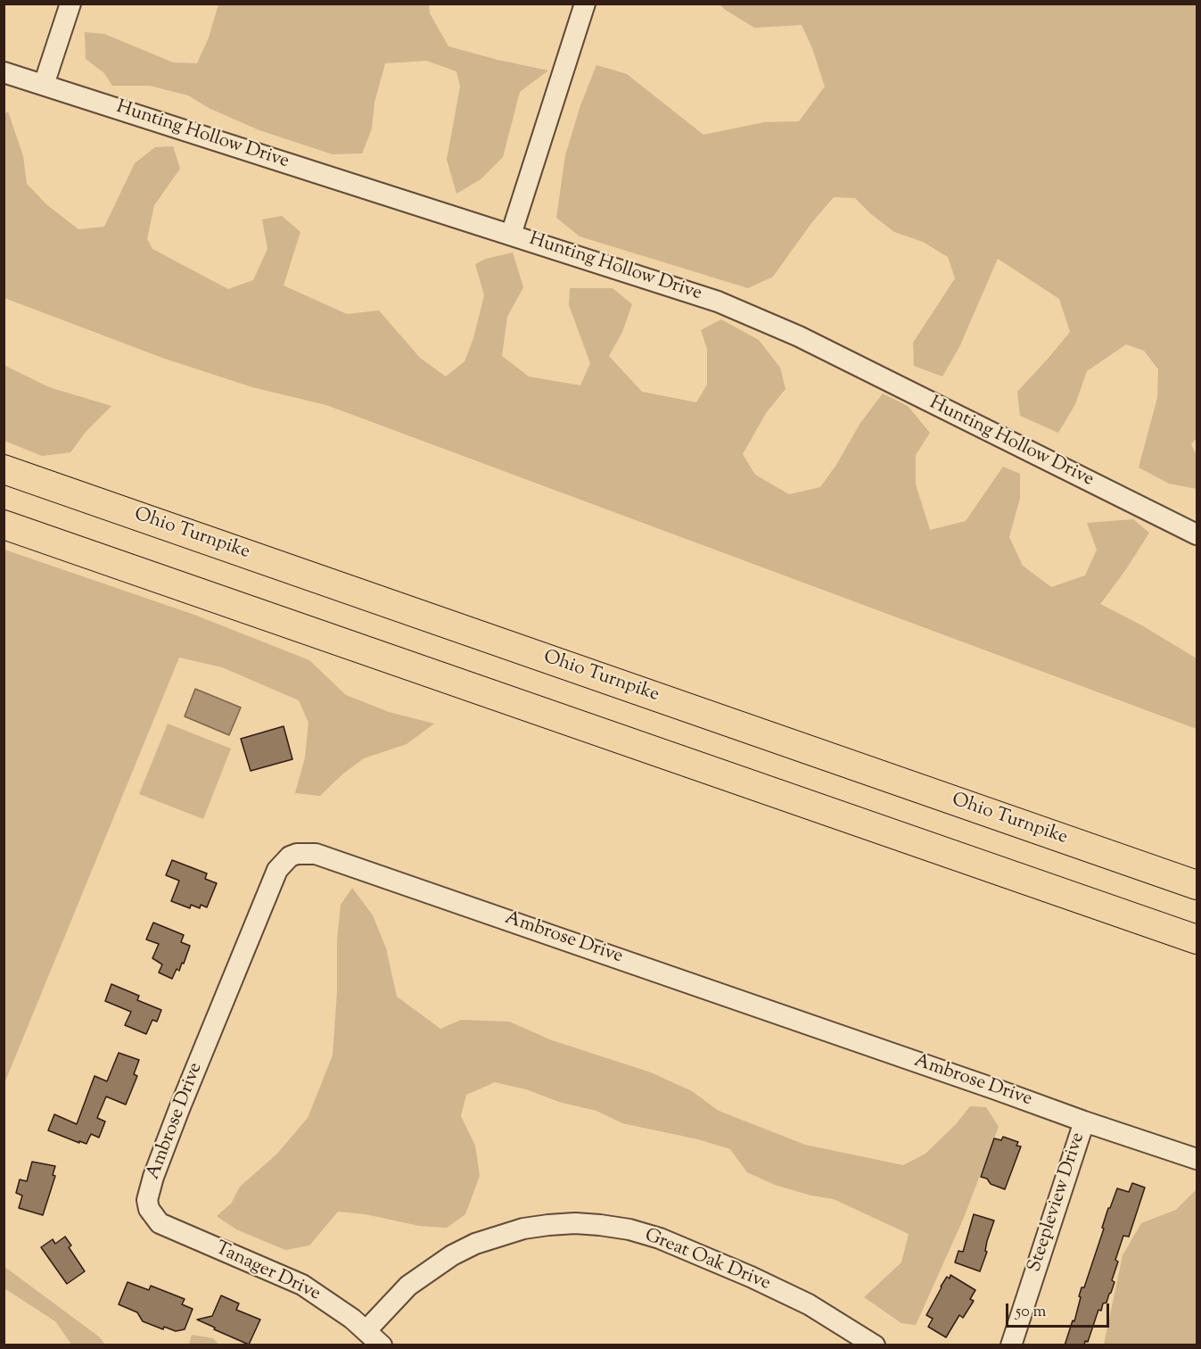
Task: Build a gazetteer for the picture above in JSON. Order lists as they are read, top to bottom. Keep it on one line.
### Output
{"streets":{"highway":["Ohio Turnpike"],"street":["Hunting Hollow Drive","Ambrose Drive","Steepleview Drive","Great Oak Drive","Tanager Drive"]},"crossings":[["Ambrose Drive","Steepleview Drive"],["Ambrose Drive","Tanager Drive"],["Great Oak Drive","Tanager Drive"]],"scale_bar":"50 m"}
